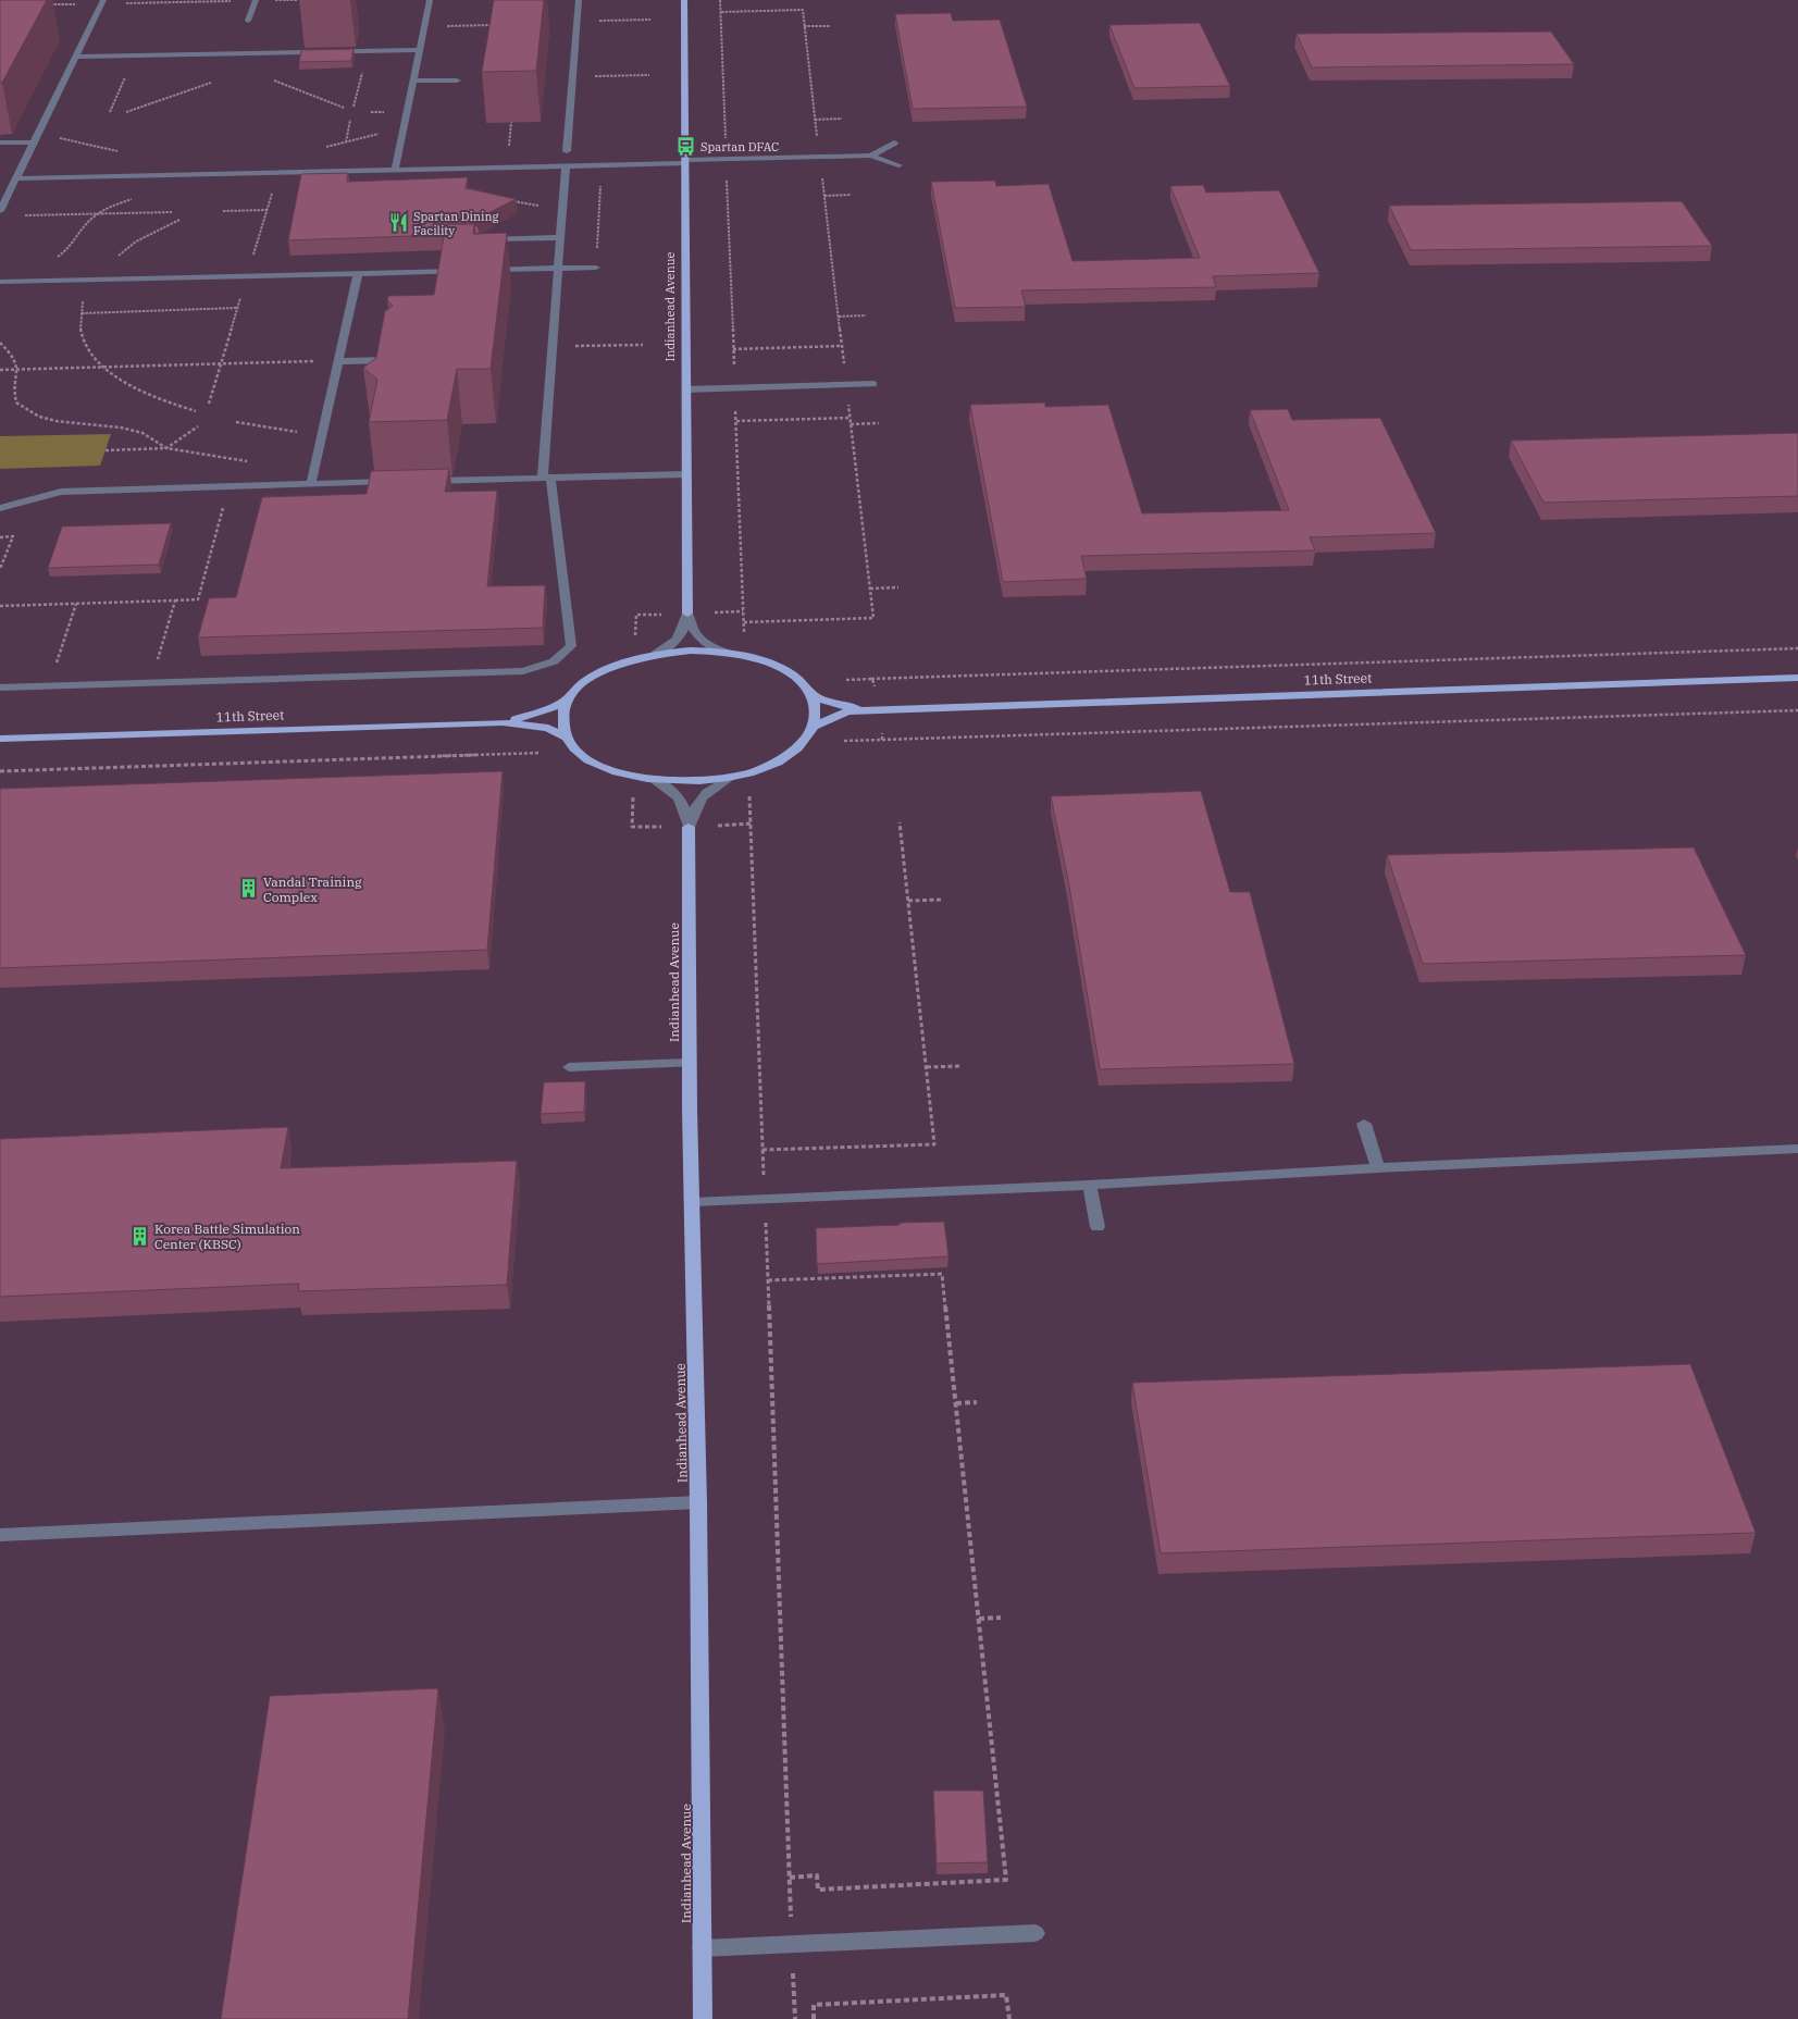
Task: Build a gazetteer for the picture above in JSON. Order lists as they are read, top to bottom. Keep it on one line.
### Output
{"streets":{"main road":["Indianhead Avenue","11th Street"]},"places":{"bus stop":["Spartan DFAC"],"restaurant":["Spartan Dining Facility"],"building":["Vandal Training Complex","Korea Battle Simulation Center (KBSC)"]}}
